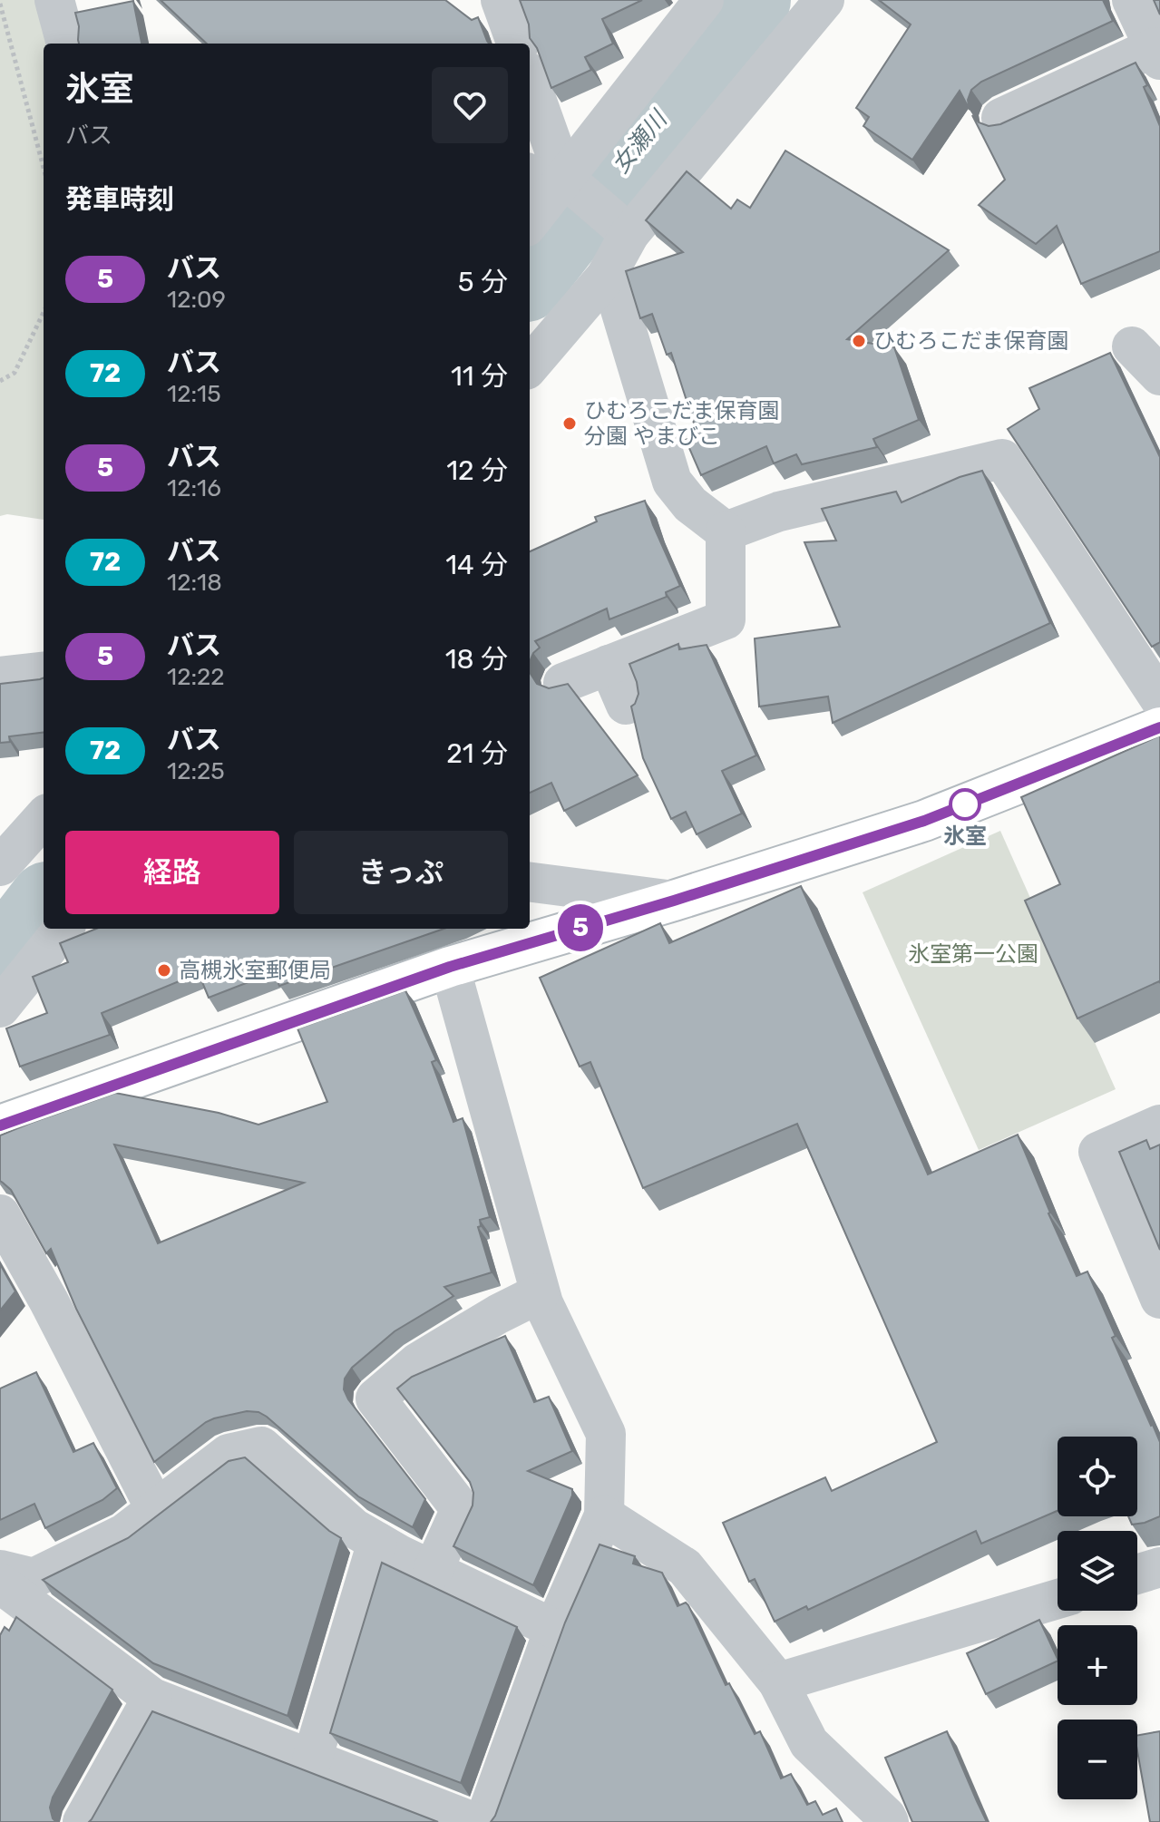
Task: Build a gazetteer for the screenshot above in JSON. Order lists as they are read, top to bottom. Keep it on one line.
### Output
{"water":["女瀬川"],"parks":["氷室第一公園"],"places":["ひむろこだま保育園","ひむろこだま保育園 分園 やまびこ","氷室","高槻氷室郵便局"],"lines":["bus line 5"],"page":{"on_map":"5","heading":[["氷室","バス"],"発車時刻"],"list":[{"mark":"5","name":"バス","note":"12:09","value":"5 分"},{"mark":"72","name":"バス","note":"12:15","value":"11 分"},{"mark":"5","name":"バス","note":"12:16","value":"12 分"},{"mark":"72","name":"バス","note":"12:18","value":"14 分"},{"mark":"5","name":"バス","note":"12:22","value":"18 分"},{"mark":"72","name":"バス","note":"12:25","value":"21 分"}],"buttons":["経路","きっぷ"],"map_buttons":["+","−"]}}
